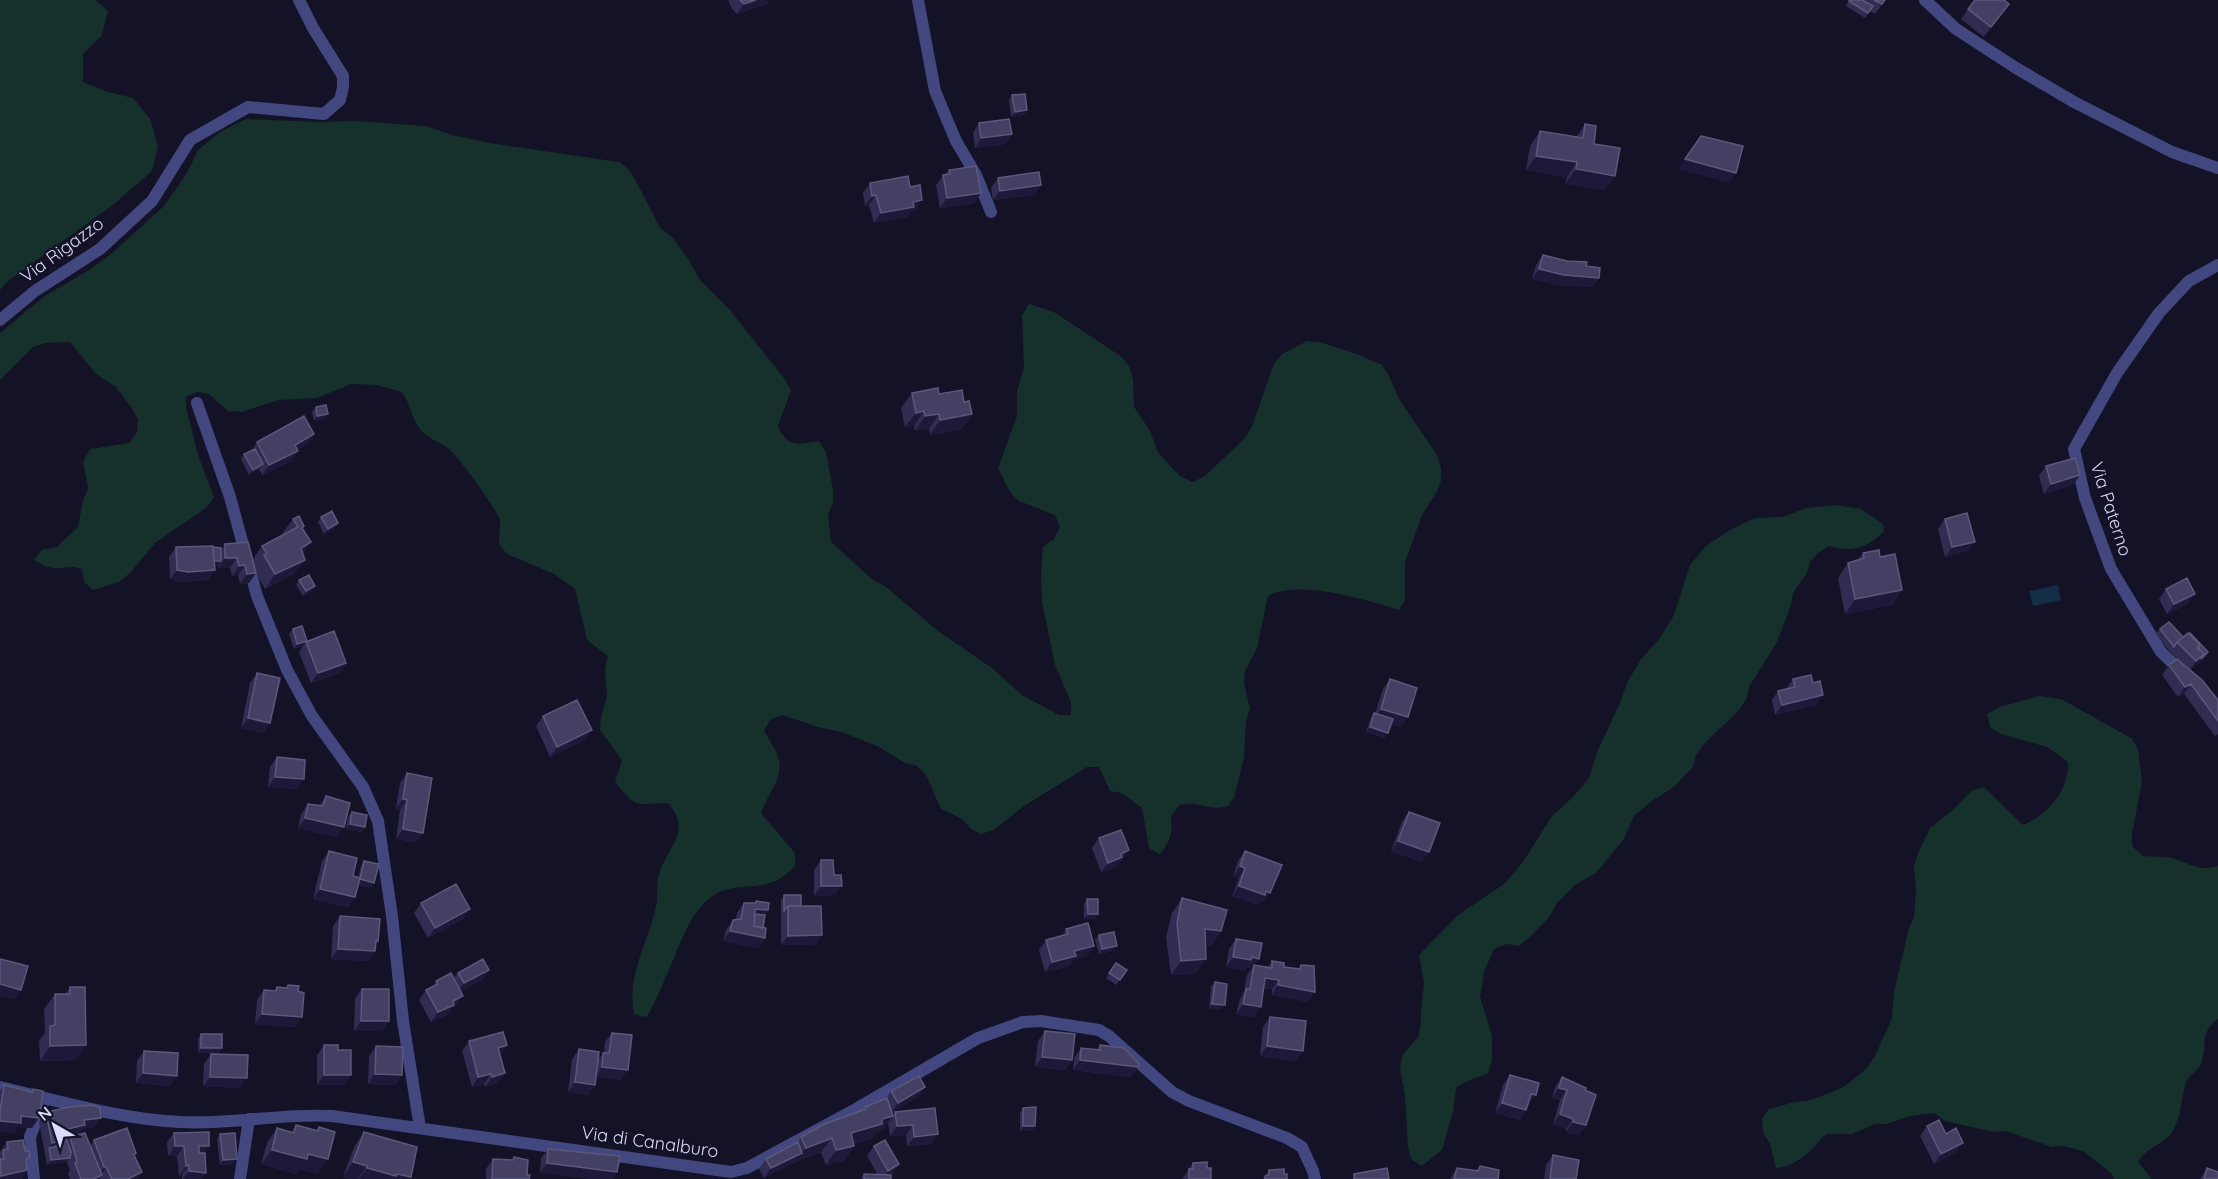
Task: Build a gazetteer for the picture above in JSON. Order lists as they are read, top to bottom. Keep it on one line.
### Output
{"streets":{"street":["Via Rigazzo","Via Paterno","Via di Canalburo"]},"north":"top left"}
